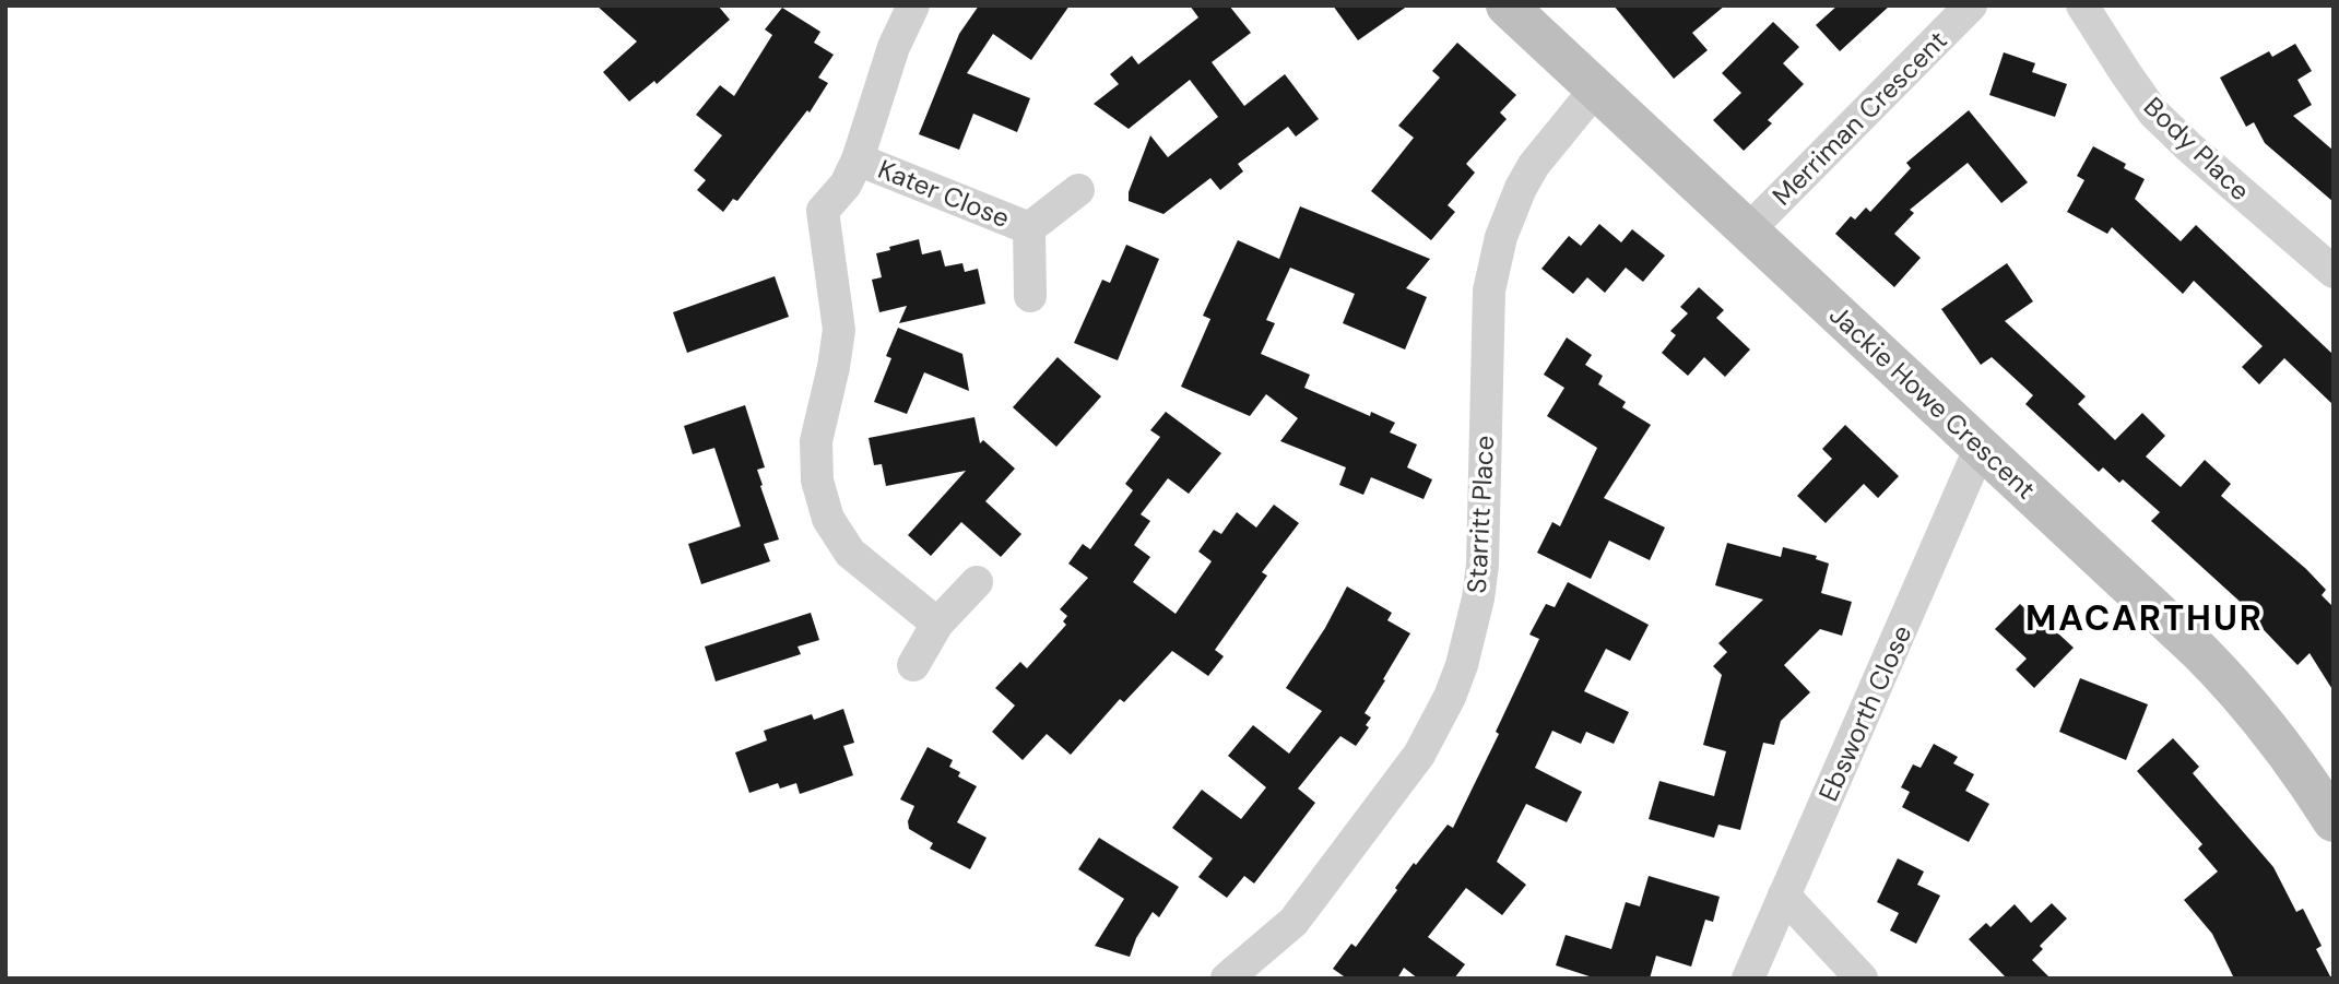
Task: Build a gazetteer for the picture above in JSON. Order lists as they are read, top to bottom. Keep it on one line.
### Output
{"streets":{"street":["Merriman Crescent","Body Place","Kater Close","Jackie Howe Crescent","Starritt Place","Ebsworth Close"]},"crossings":[["Merriman Crescent","Jackie Howe Crescent"],["Jackie Howe Crescent","Starritt Place"],["Jackie Howe Crescent","Ebsworth Close"]],"districts":["MACARTHUR"]}
